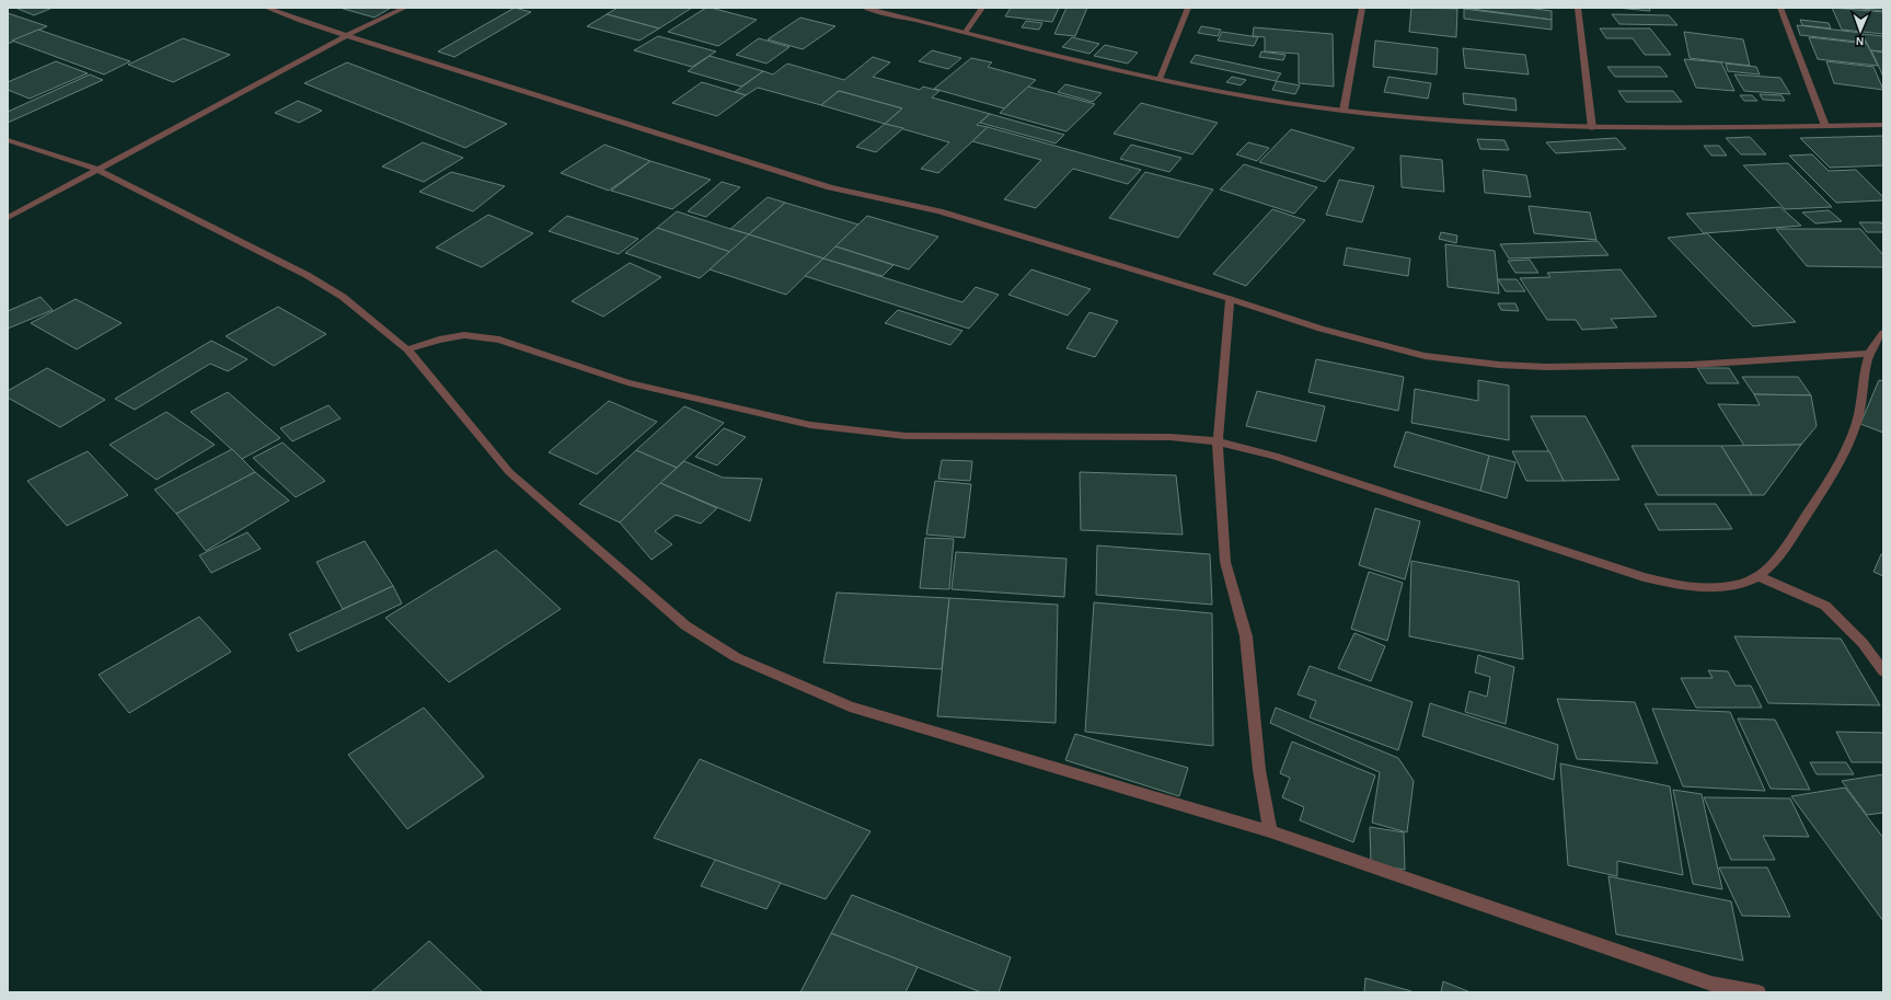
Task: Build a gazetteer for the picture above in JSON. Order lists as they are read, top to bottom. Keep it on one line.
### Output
{"north":"bottom"}
